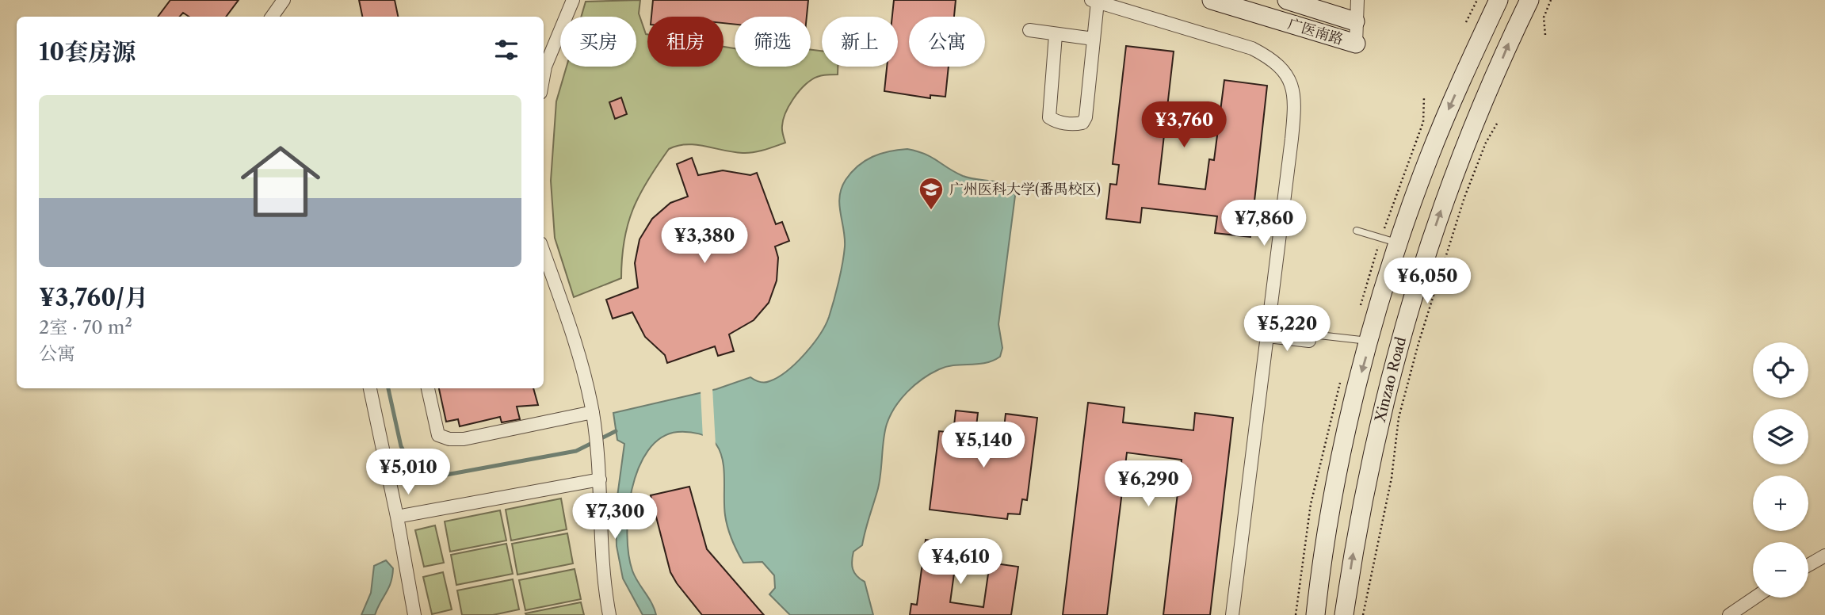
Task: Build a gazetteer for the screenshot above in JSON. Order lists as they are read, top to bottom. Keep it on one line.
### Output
{"streets":{"main road":["广医南路","Xinzao Road"]},"places":{"school or university":["广州医科大学(番禺校区)"]},"page":{"chip":["买房","租房","筛选","新上","公寓"],"heading":"10套房源","list":[{"name":"¥3,760/月","note":"2室 · 70 m² · 公寓"}],"price":["¥3,760","¥7,860","¥3,380","¥6,050","¥5,220","¥5,140","¥5,010","¥6,290","¥7,300","¥4,610"],"map_buttons":["+","−"]}}
